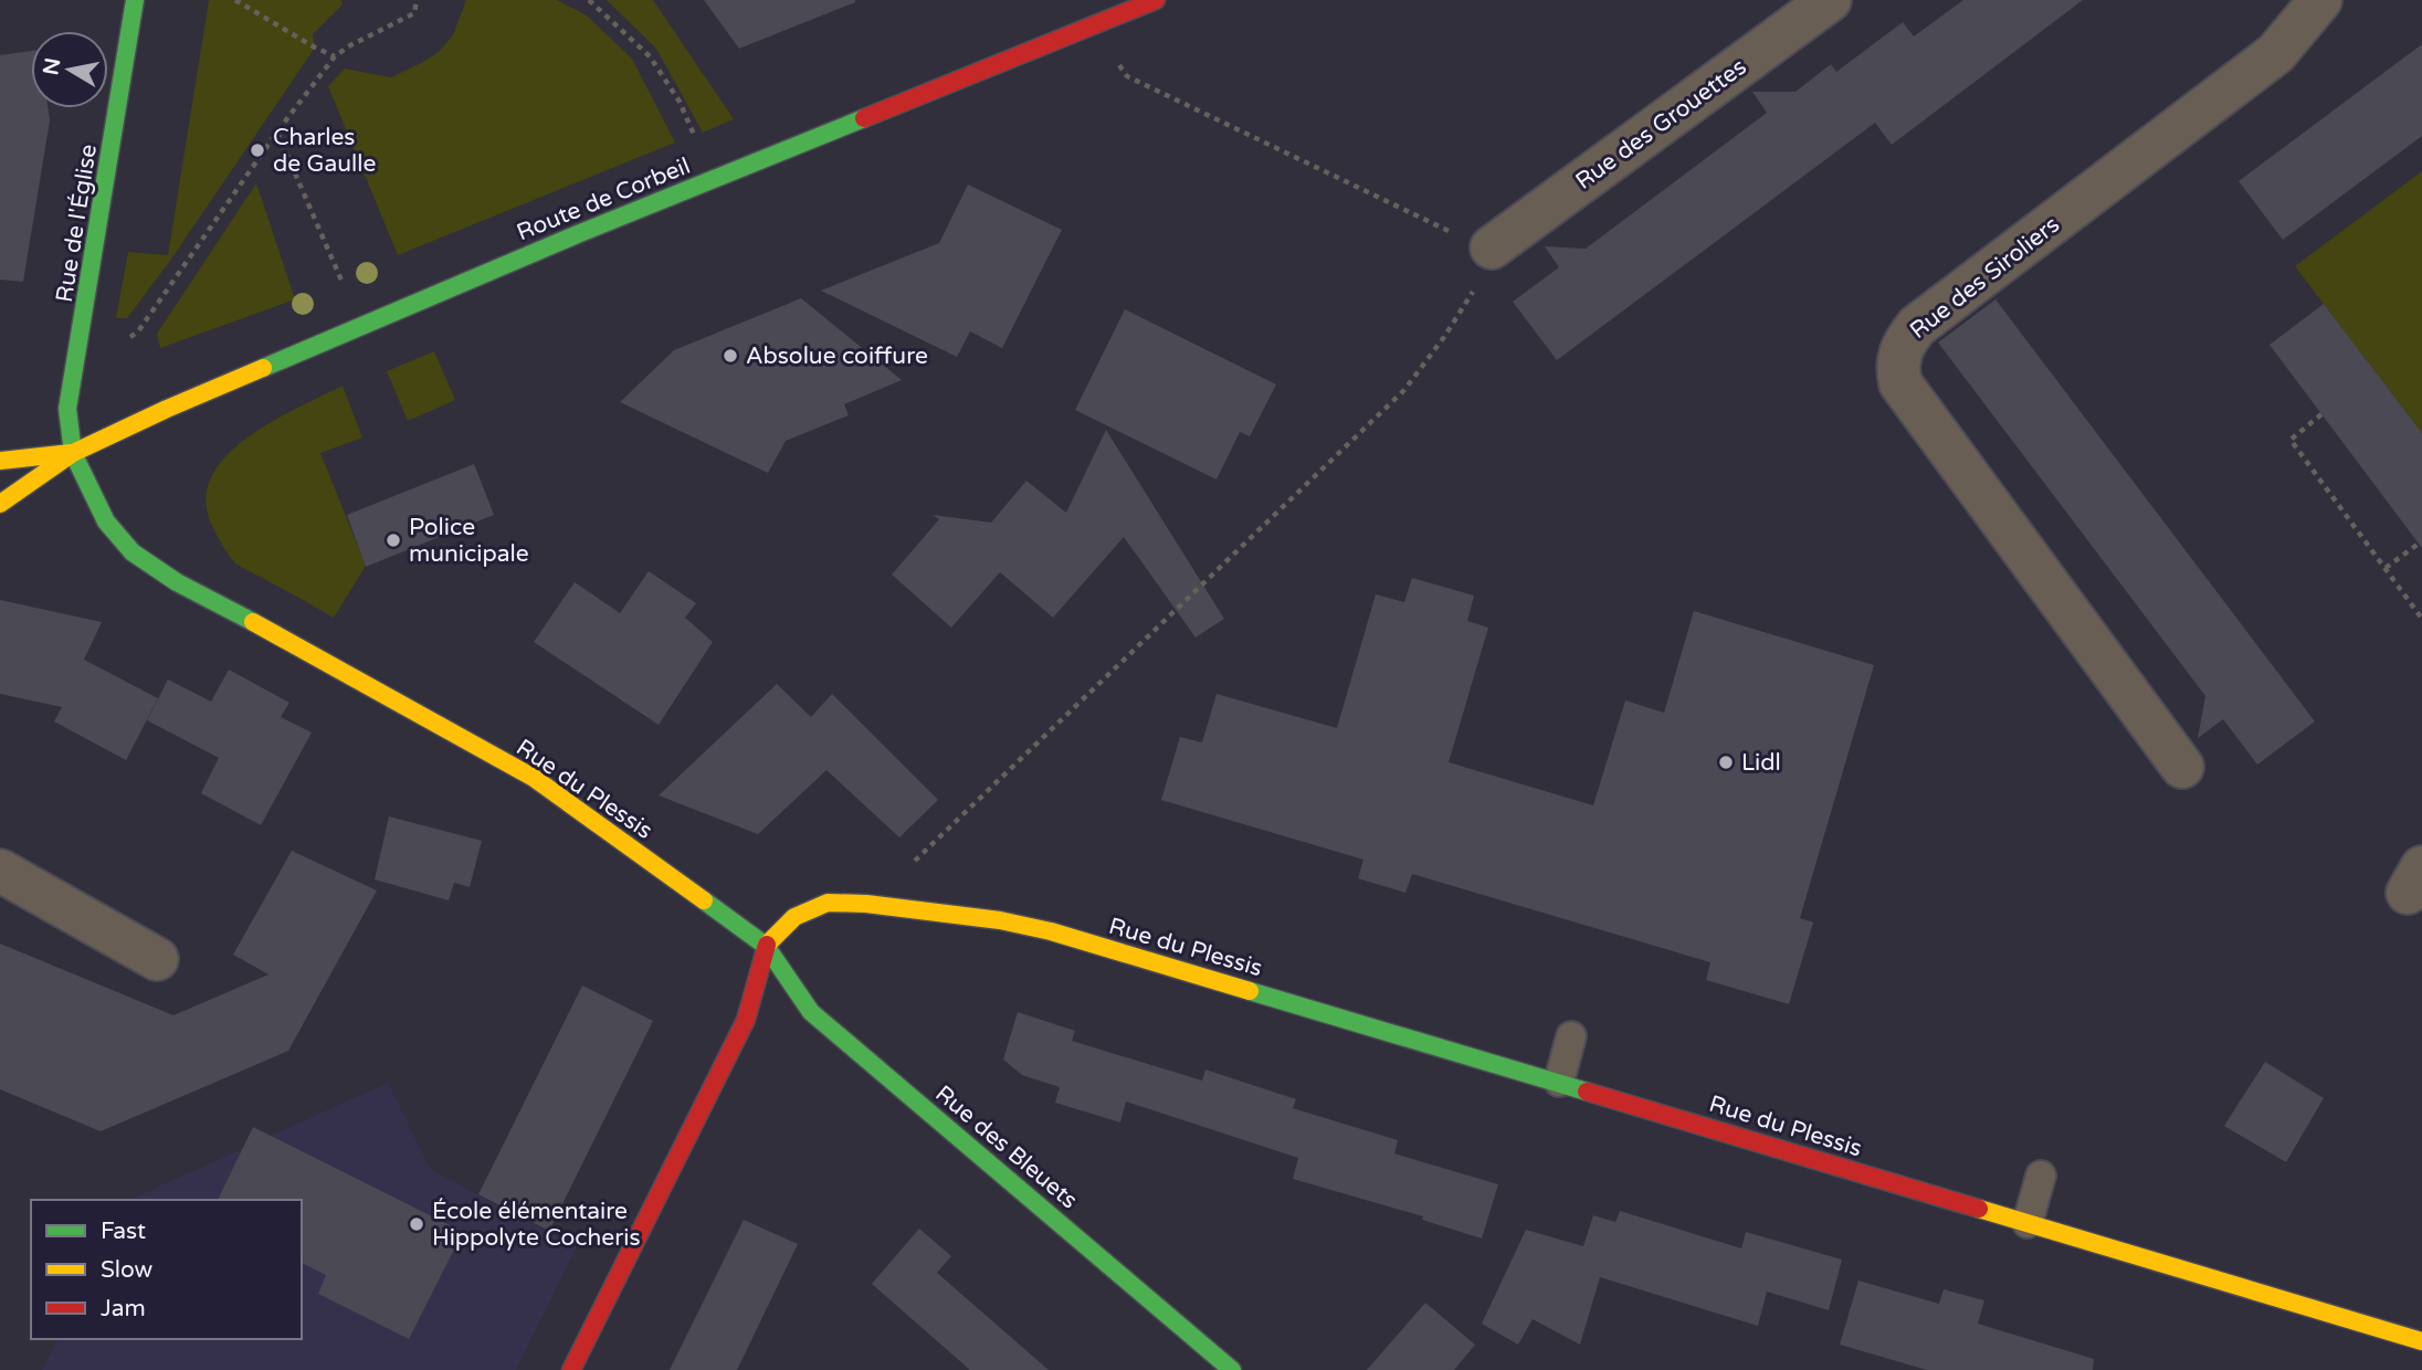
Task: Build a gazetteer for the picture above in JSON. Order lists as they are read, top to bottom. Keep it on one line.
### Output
{"streets":{"street":["Rue des Grouettes","Route de Corbeil","Rue de l'Église","Rue des Siroliers","Rue du Plessis","Rue des Bleuets"]},"crossings":[["Route de Corbeil","Rue de l'Église"],["Route de Corbeil","Rue du Plessis"],["Rue de l'Église","Rue du Plessis"],["Rue du Plessis","Rue des Bleuets"]],"places":["Charles de Gaulle","Absolue coiffure","Police municipale","Lidl","École élémentaire Hippolyte Cocheris"],"legend":["Fast","Slow","Jam"],"north":"left"}
